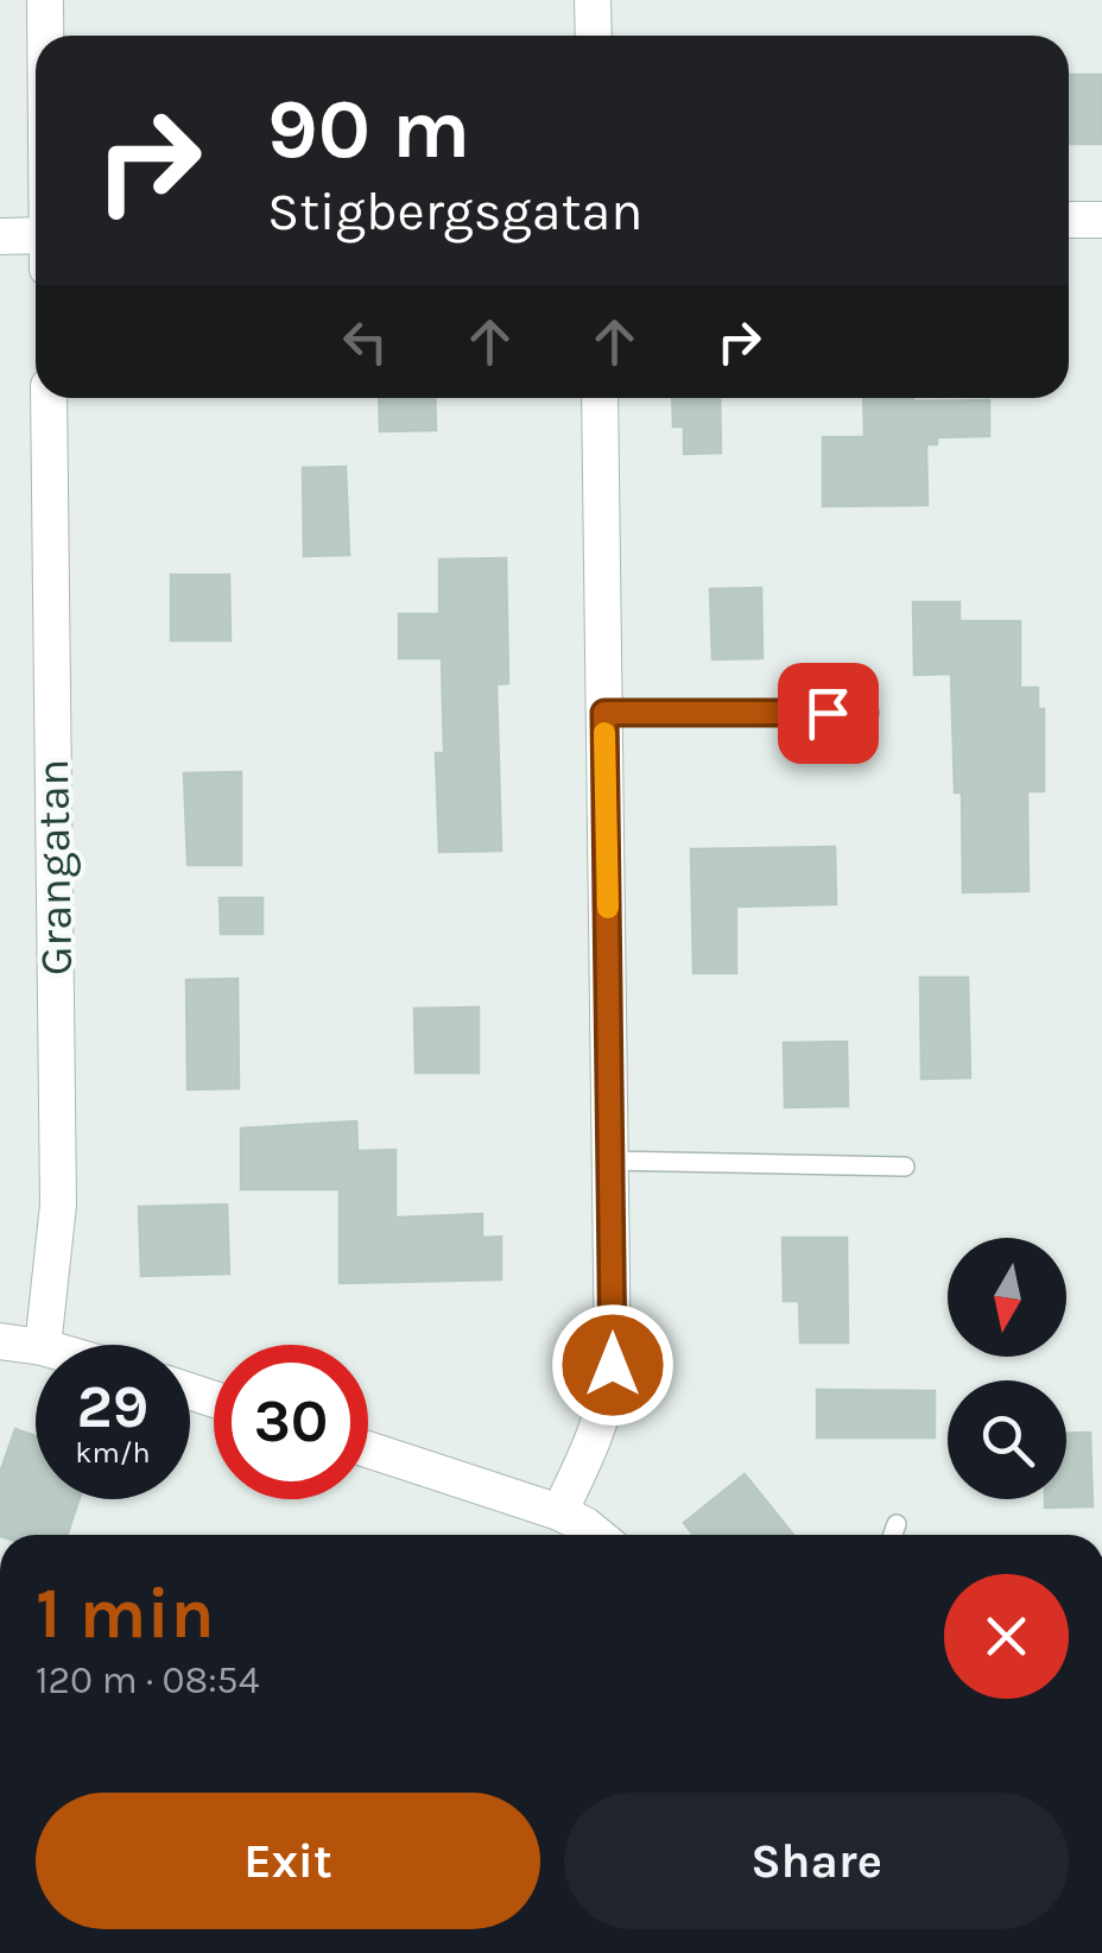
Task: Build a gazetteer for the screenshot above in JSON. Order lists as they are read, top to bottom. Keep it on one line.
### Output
{"streets":{"street":["Grangatan"]},"north":"bottom","page":{"turn":["90 m","Stigbergsgatan"],"speed":"29 km/h","limit":"30","heading":["1 min","120 m · 08:54"],"buttons":["Exit","Share"]}}
